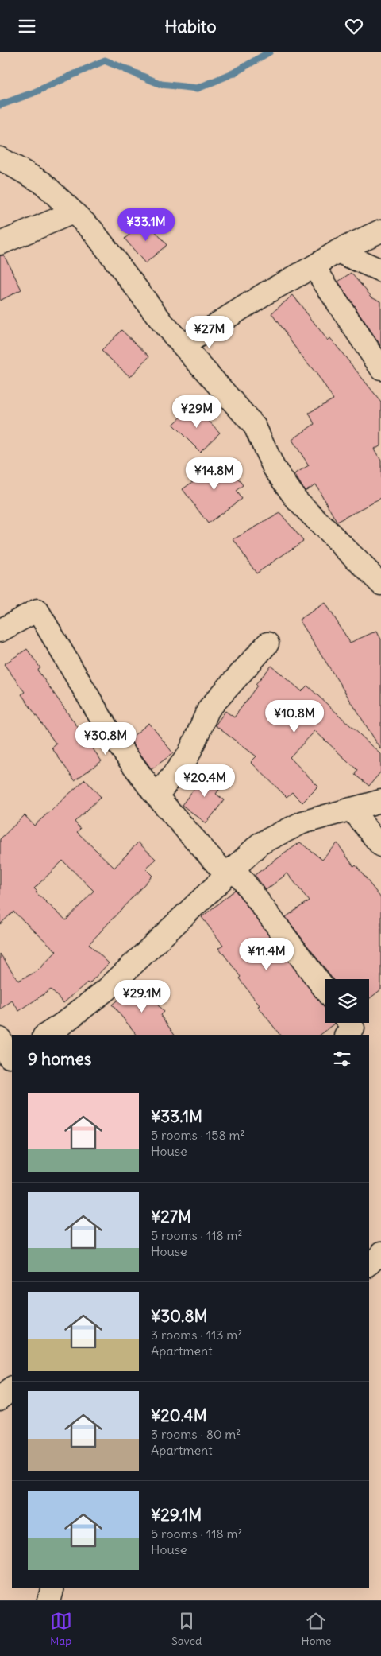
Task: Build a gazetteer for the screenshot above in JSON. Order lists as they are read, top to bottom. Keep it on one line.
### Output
{"page":{"header":"Habito","price":["¥33.1M","¥27M","¥29M","¥14.8M","¥10.8M","¥30.8M","¥20.4M","¥11.4M","¥29.1M"],"heading":"9 homes","list":[{"name":"¥33.1M","note":"5 rooms · 158 m² · House"},{"name":"¥27M","note":"5 rooms · 118 m² · House"},{"name":"¥30.8M","note":"3 rooms · 113 m² · Apartment"},{"name":"¥20.4M","note":"3 rooms · 80 m² · Apartment"},{"name":"¥29.1M","note":"5 rooms · 118 m² · House"}],"tabs":["Map","Saved","Home"]}}
